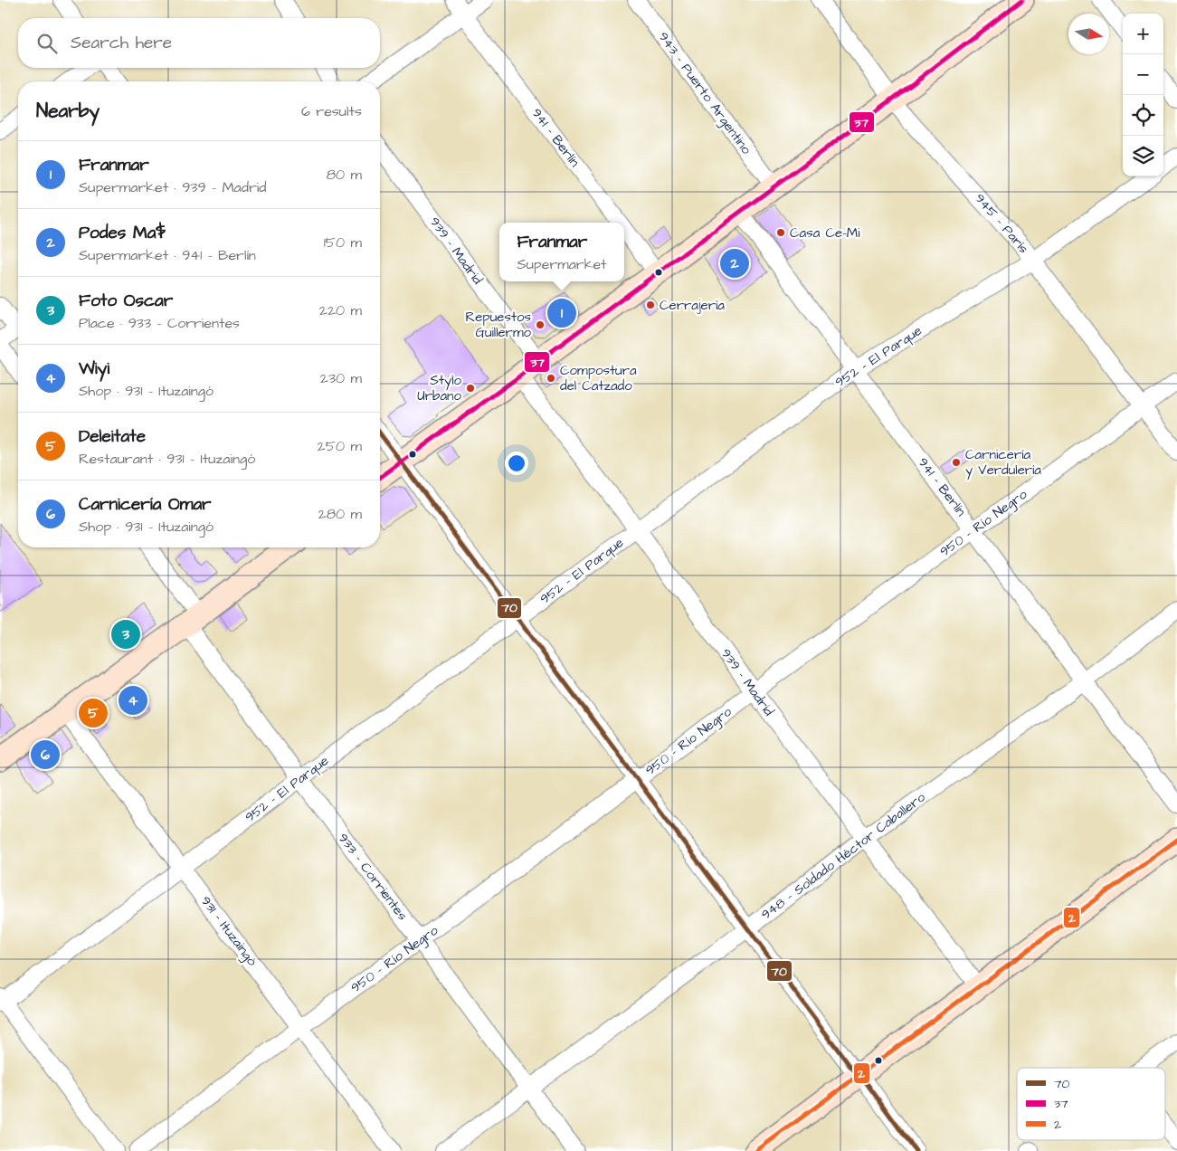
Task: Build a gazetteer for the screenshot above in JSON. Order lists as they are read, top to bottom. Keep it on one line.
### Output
{"streets":{"street":["943 - Puerto Argentino","941 - Berlín","945 - París","939 - Madrid","952 - El Parque","950 - Río Negro","948 - Soldado Héctor Caballero","933 - Corrientes","931 - Ituzaingó"]},"crossings":[["941 - Berlín","952 - El Parque"],["941 - Berlín","950 - Río Negro"],["941 - Berlín","948 - Soldado Héctor Caballero"],["945 - París","952 - El Parque"],["945 - París","950 - Río Negro"],["939 - Madrid","952 - El Parque"],["939 - Madrid","950 - Río Negro"],["939 - Madrid","948 - Soldado Héctor Caballero"],["952 - El Parque","933 - Corrientes"],["952 - El Parque","931 - Ituzaingó"],["950 - Río Negro","933 - Corrientes"],["950 - Río Negro","931 - Ituzaingó"],["948 - Soldado Héctor Caballero","933 - Corrientes"]],"places":["Casa Ce-Mi","Cerrajería","Repuestos Guillermo","Compostura del Catzado","Stylo Urbano","Carnicería y Verdulería"],"lines":["transit line 37","transit line 70","transit line 2"],"legend":["70","37","2"],"north":"right","page":{"map_buttons":["+","−"],"search":"Search here","heading":["Nearby","6 results"],"list":[{"mark":"1","name":"Franmar","note":"Supermarket · 939 - Madrid","value":"80 m"},{"mark":"2","name":"Podes Ma$","note":"Supermarket · 941 - Berlín","value":"150 m"},{"mark":"3","name":"Foto Oscar","note":"Place · 933 - Corrientes","value":"220 m"},{"mark":"4","name":"Wiyi","note":"Shop · 931 - Ituzaingó","value":"230 m"},{"mark":"5","name":"Deleitate","note":"Restaurant · 931 - Ituzaingó","value":"250 m"},{"mark":"6","name":"Carnicería Omar","note":"Shop · 931 - Ituzaingó","value":"280 m"}],"popup":["Franmar","Supermarket"],"pins":["2","1","3","4","5","6"]}}
